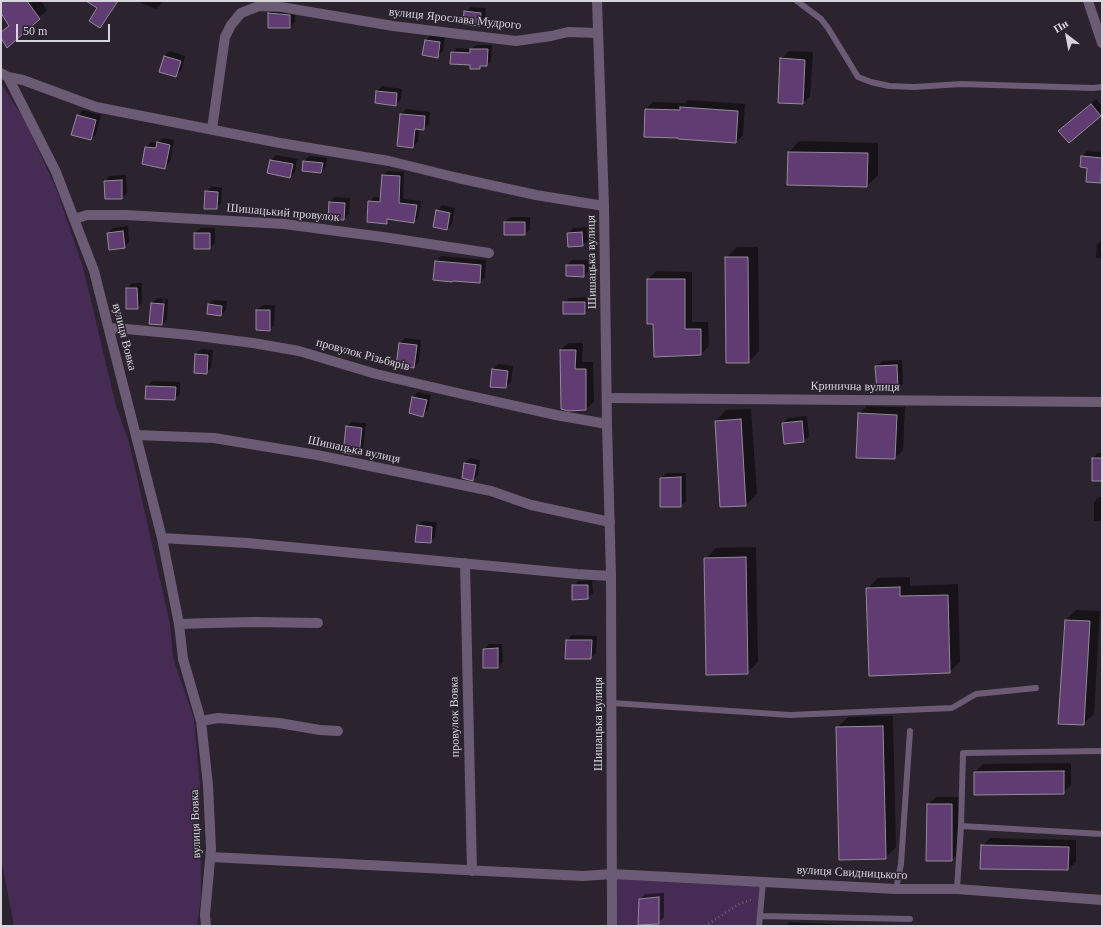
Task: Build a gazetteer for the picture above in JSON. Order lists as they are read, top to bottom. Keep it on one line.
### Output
{"streets":{"street":["вулиця Ярослава Мудрого","Шишацький провулок","Шишацька вулиця","вулиця Вовка","провулок Різьбярів","Кринична вулиця","провулок Вовка","вулиця Свидницького"]},"crossings":[["вулиця Ярослава Мудрого","Шишацька вулиця"],["Шишацький провулок","вулиця Вовка"],["Шишацька вулиця","вулиця Вовка"],["Шишацька вулиця","провулок Різьбярів"],["Шишацька вулиця","Кринична вулиця"],["Шишацька вулиця","вулиця Свидницького"],["вулиця Вовка","провулок Різьбярів"],["вулиця Вовка","вулиця Свидницького"],["провулок Вовка","вулиця Свидницького"]],"scale_bar":"50 m","north":"top left"}
